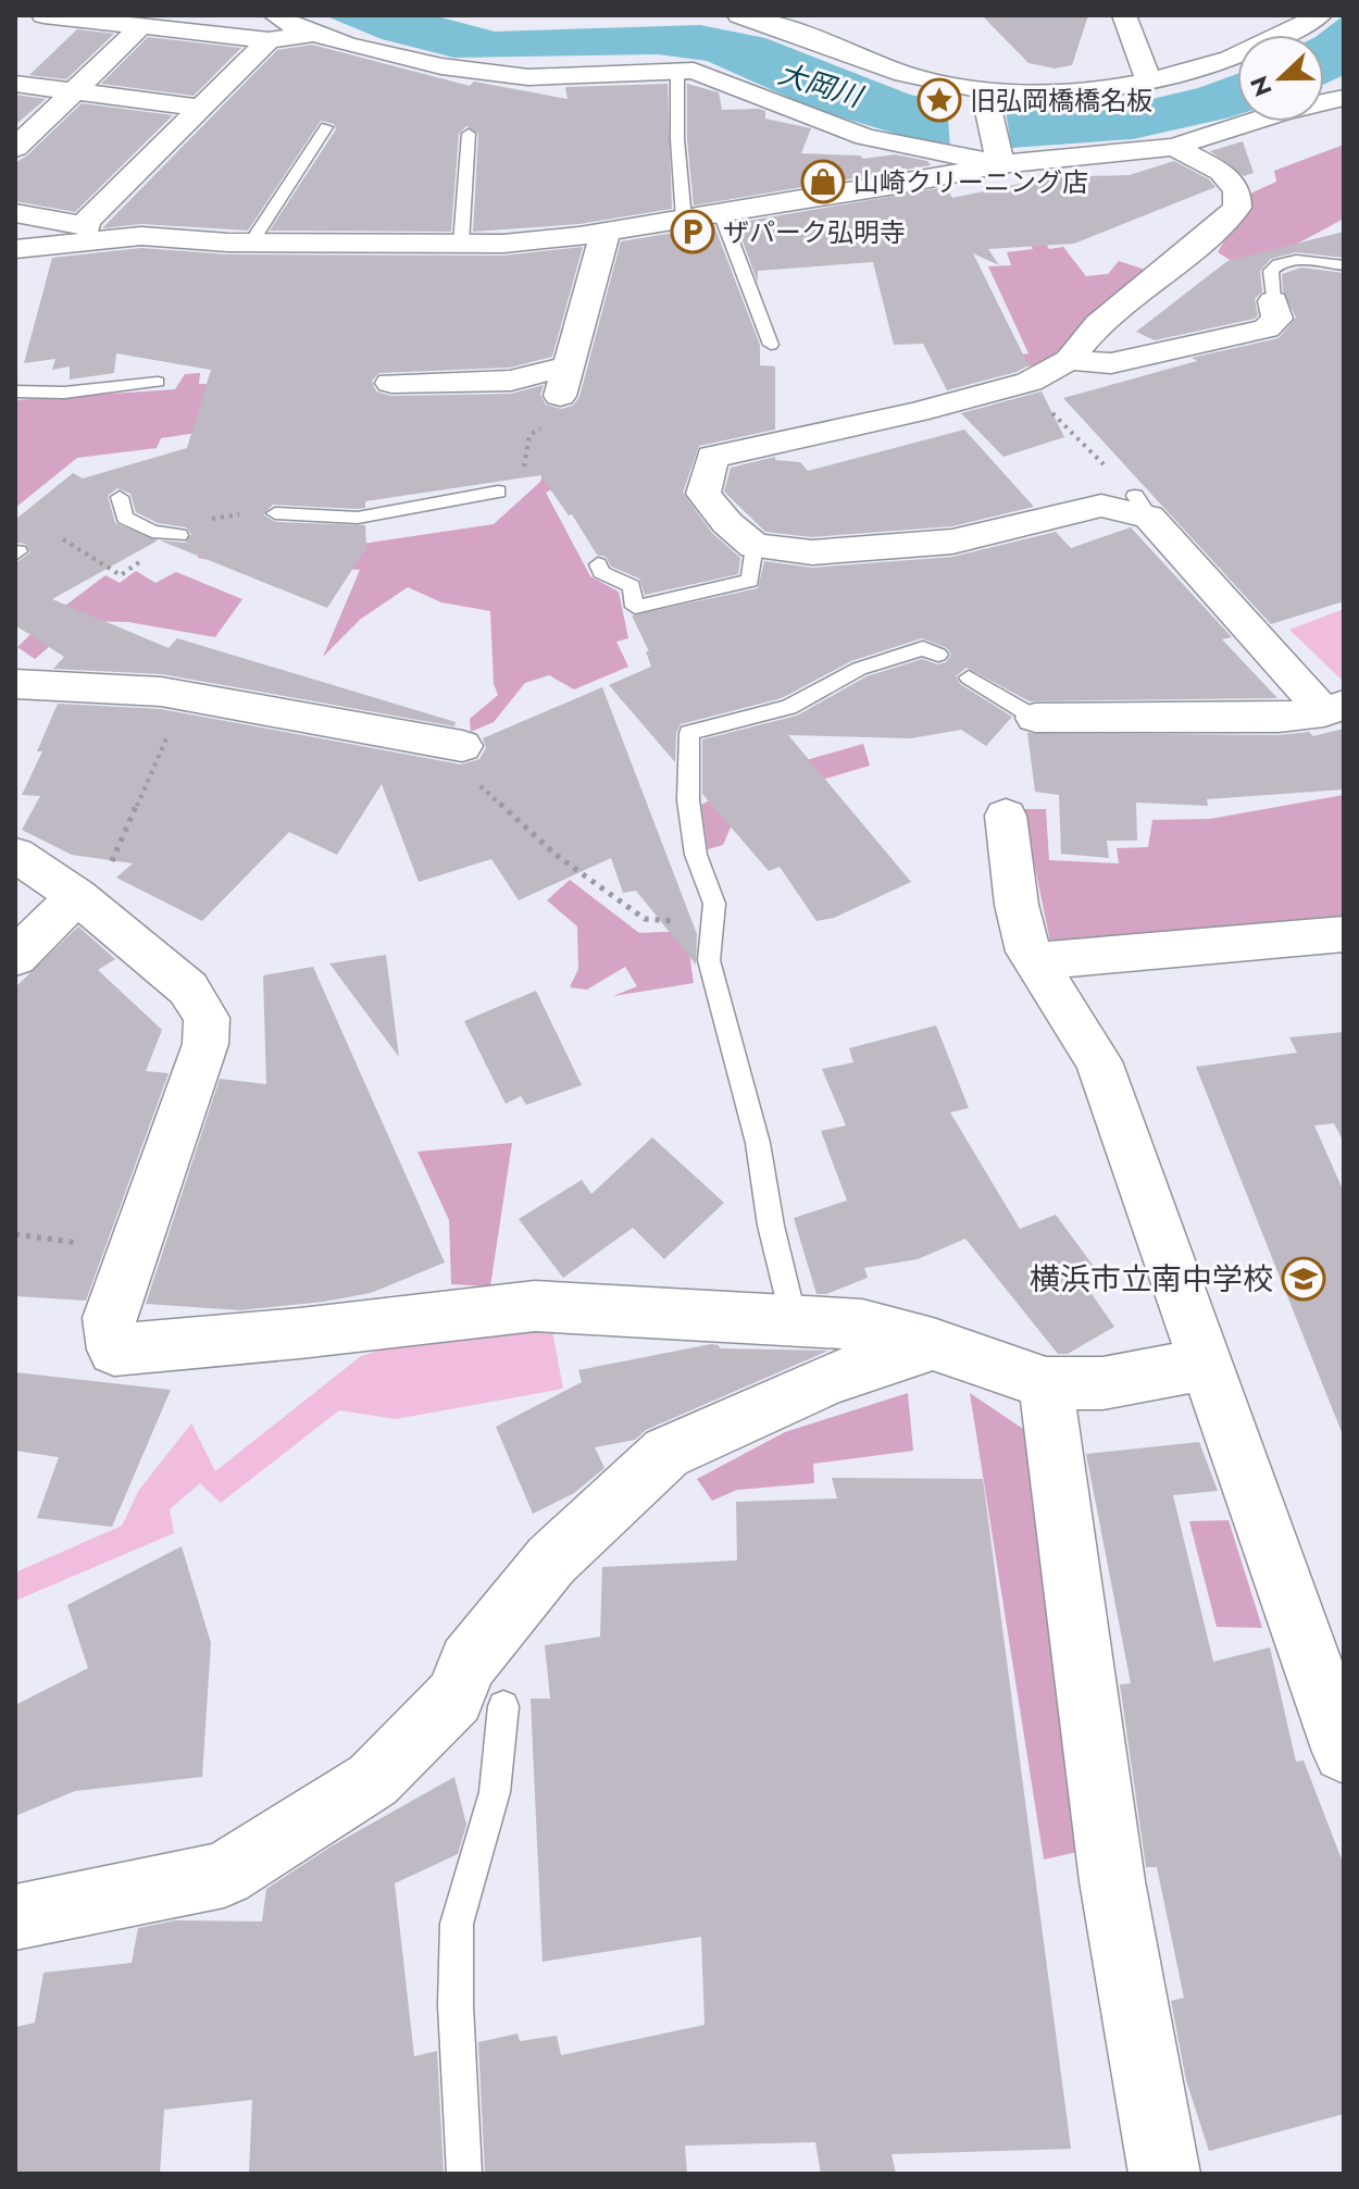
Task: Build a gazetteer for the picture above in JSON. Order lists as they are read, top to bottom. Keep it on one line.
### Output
{"water":["大岡川"],"places":{"place":["旧弘岡橋橋名板"],"shop":["山崎クリーニング店"],"parking":["ザパーク弘明寺"],"school or university":["横浜市立南中学校"]},"north":"left"}
